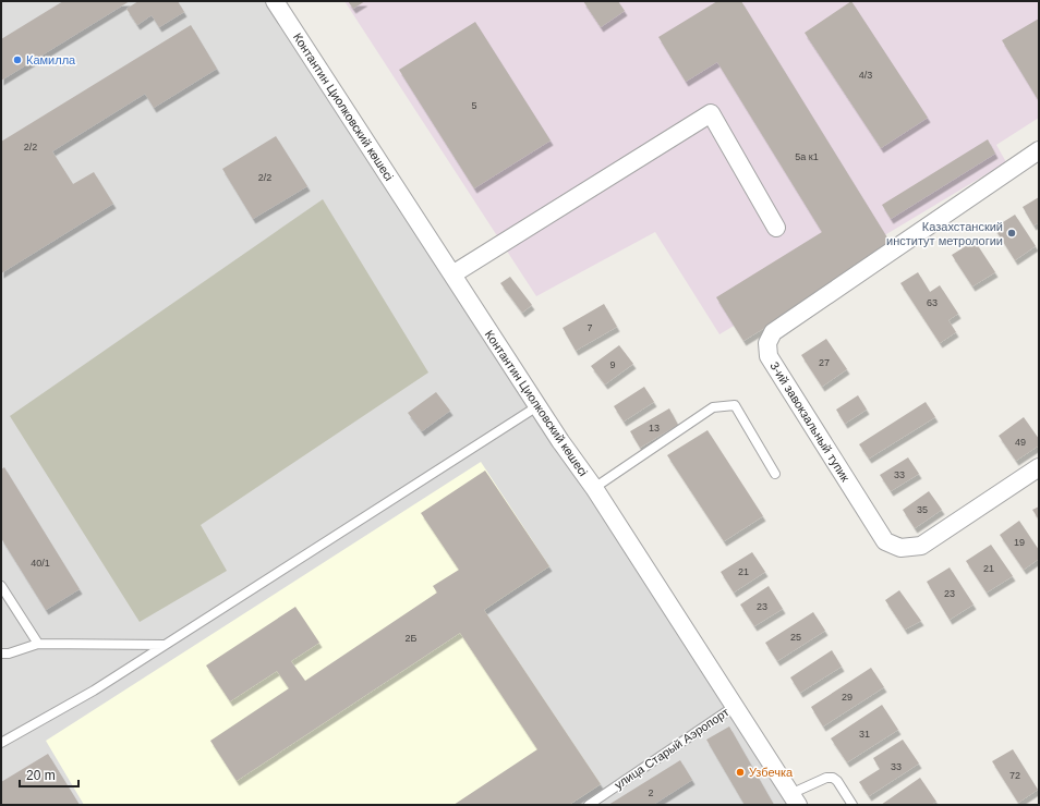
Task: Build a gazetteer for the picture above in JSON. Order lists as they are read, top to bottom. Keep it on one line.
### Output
{"streets":{"street":["Контантин Циолковский көшесі","3-ий завокзальный тупик"],"lane":["улица Старый Аэропорт"]},"crossings":[["Контантин Циолковский көшесі","улица Старый Аэропорт"]],"places":["Камилла","Казахстанский институт метрологии","Узбечка"],"house_numbers":["4/3","5","2/2","5а к1","2/2","63","7","27","9","13","49","33","35","19","40/1","21","21","23","23","25","2Б","29","31","33","72","2"],"scale_bar":"20 m"}
